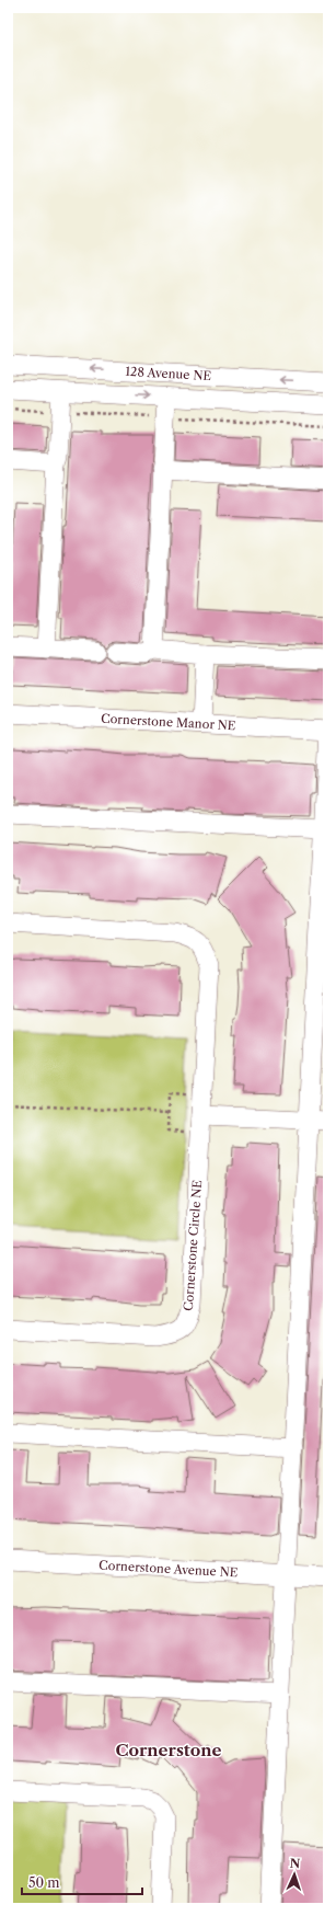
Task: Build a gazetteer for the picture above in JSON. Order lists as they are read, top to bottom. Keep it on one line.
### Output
{"streets":{"street":["128 Avenue NE","Cornerstone Manor NE","Cornerstone Circle NE","Cornerstone Avenue NE"]},"districts":["Cornerstone"],"scale_bar":"50 m","north":"top"}
